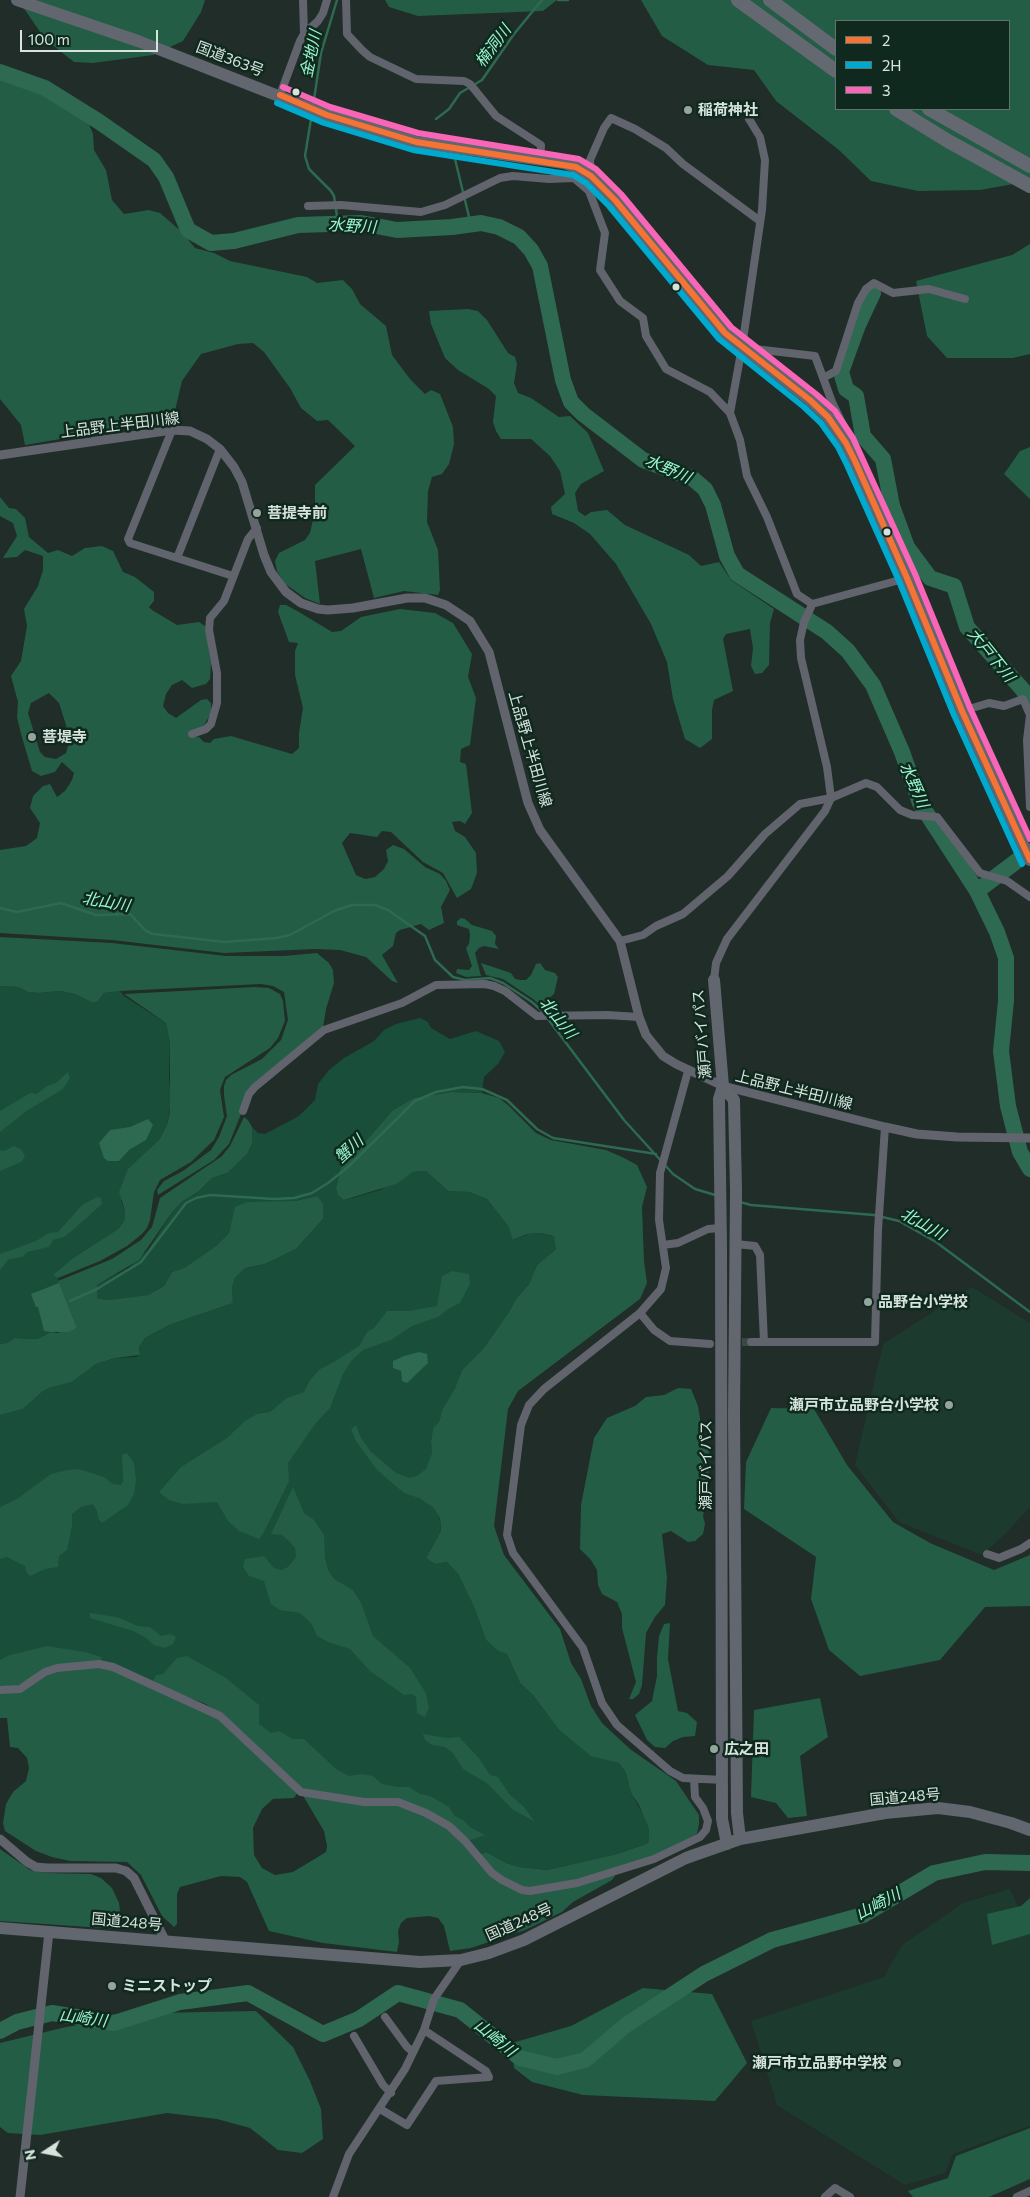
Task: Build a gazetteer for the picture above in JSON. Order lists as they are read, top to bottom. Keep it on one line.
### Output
{"streets":{"highway":["国道363号","瀬戸バイパス","国道248号"],"street":["上品野上半田川線"]},"crossings":[["上品野上半田川線","瀬戸バイパス"],["瀬戸バイパス","国道248号"]],"water":["楠洞川","金地川","水野川","大戸下川","北山川","蟹川","山崎川"],"places":["稲荷神社","菩提寺前","菩堤寺","品野台小学校","瀬戸市立品野台小学校","広之田","ミニストップ","瀬戸市立品野中学校"],"lines":["transit line 3","transit line 2","transit line 2H"],"legend":["2","2H","3"],"scale_bar":"100 m","north":"left"}
